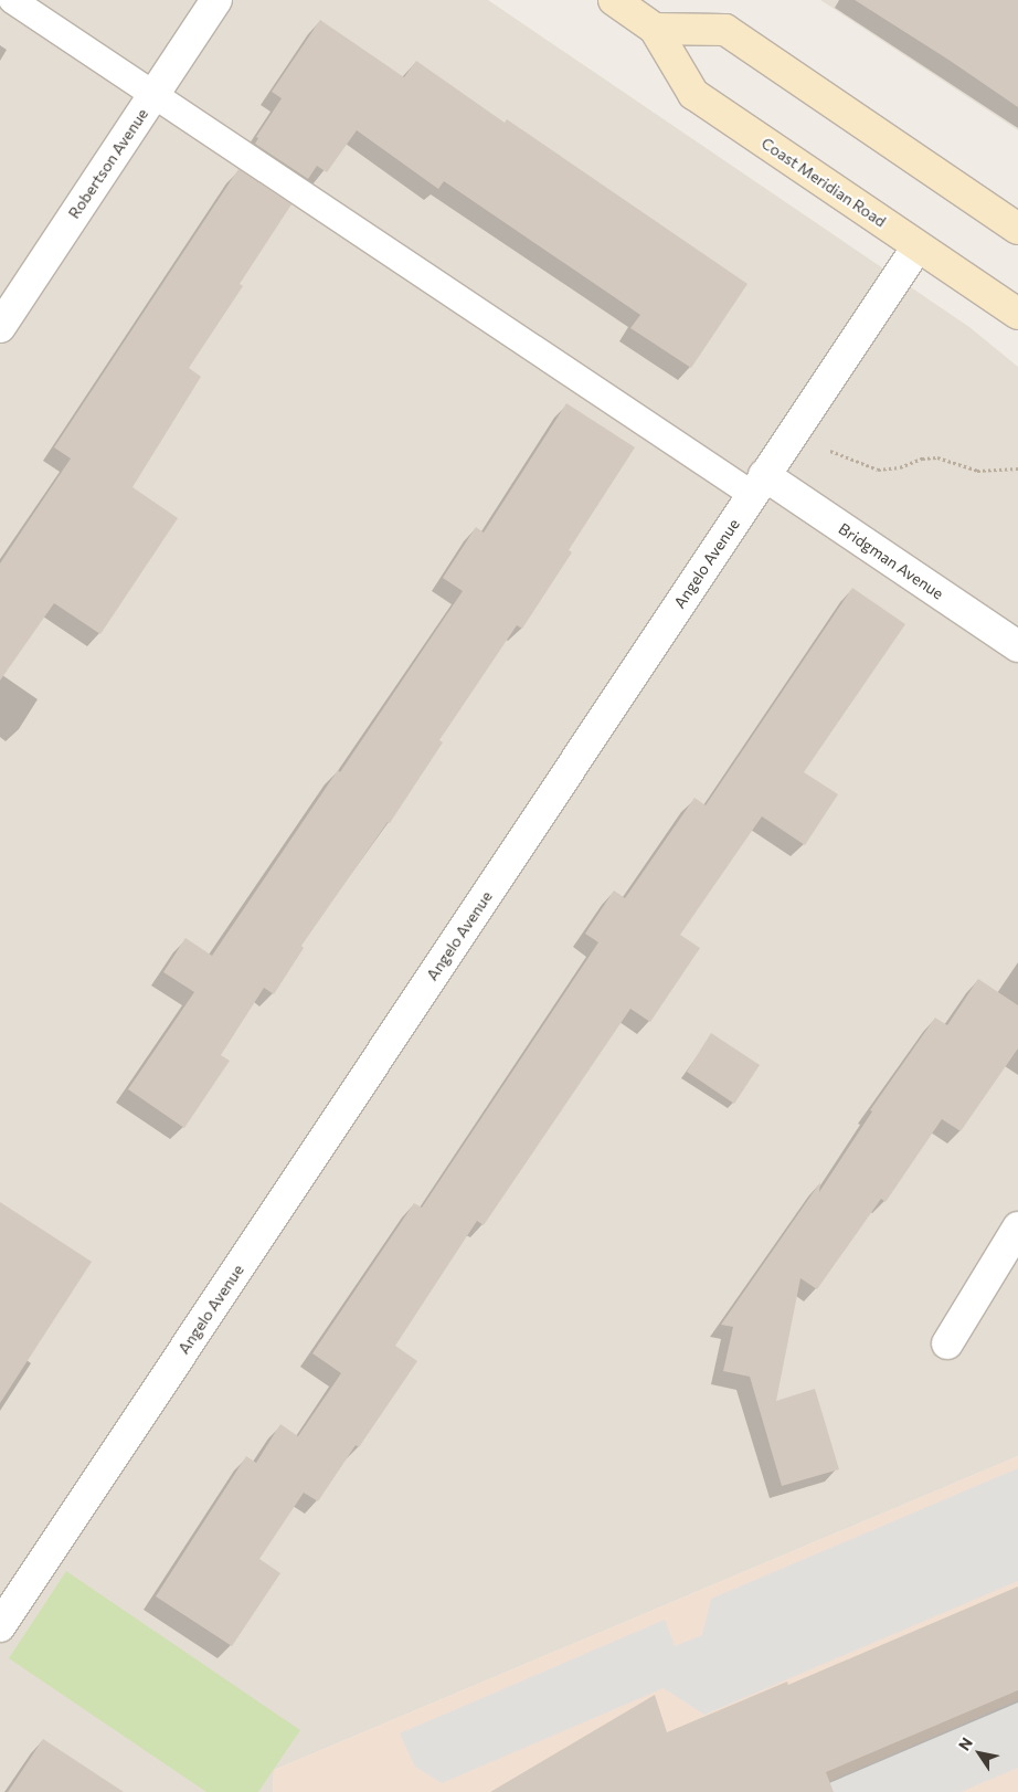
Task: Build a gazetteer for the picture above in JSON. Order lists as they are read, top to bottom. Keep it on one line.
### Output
{"streets":{"main road":["Coast Meridian Road"],"street":["Robertson Avenue","Bridgman Avenue","Angelo Avenue"]},"crossings":[["Coast Meridian Road","Angelo Avenue"],["Bridgman Avenue","Angelo Avenue"]],"north":"top left"}
